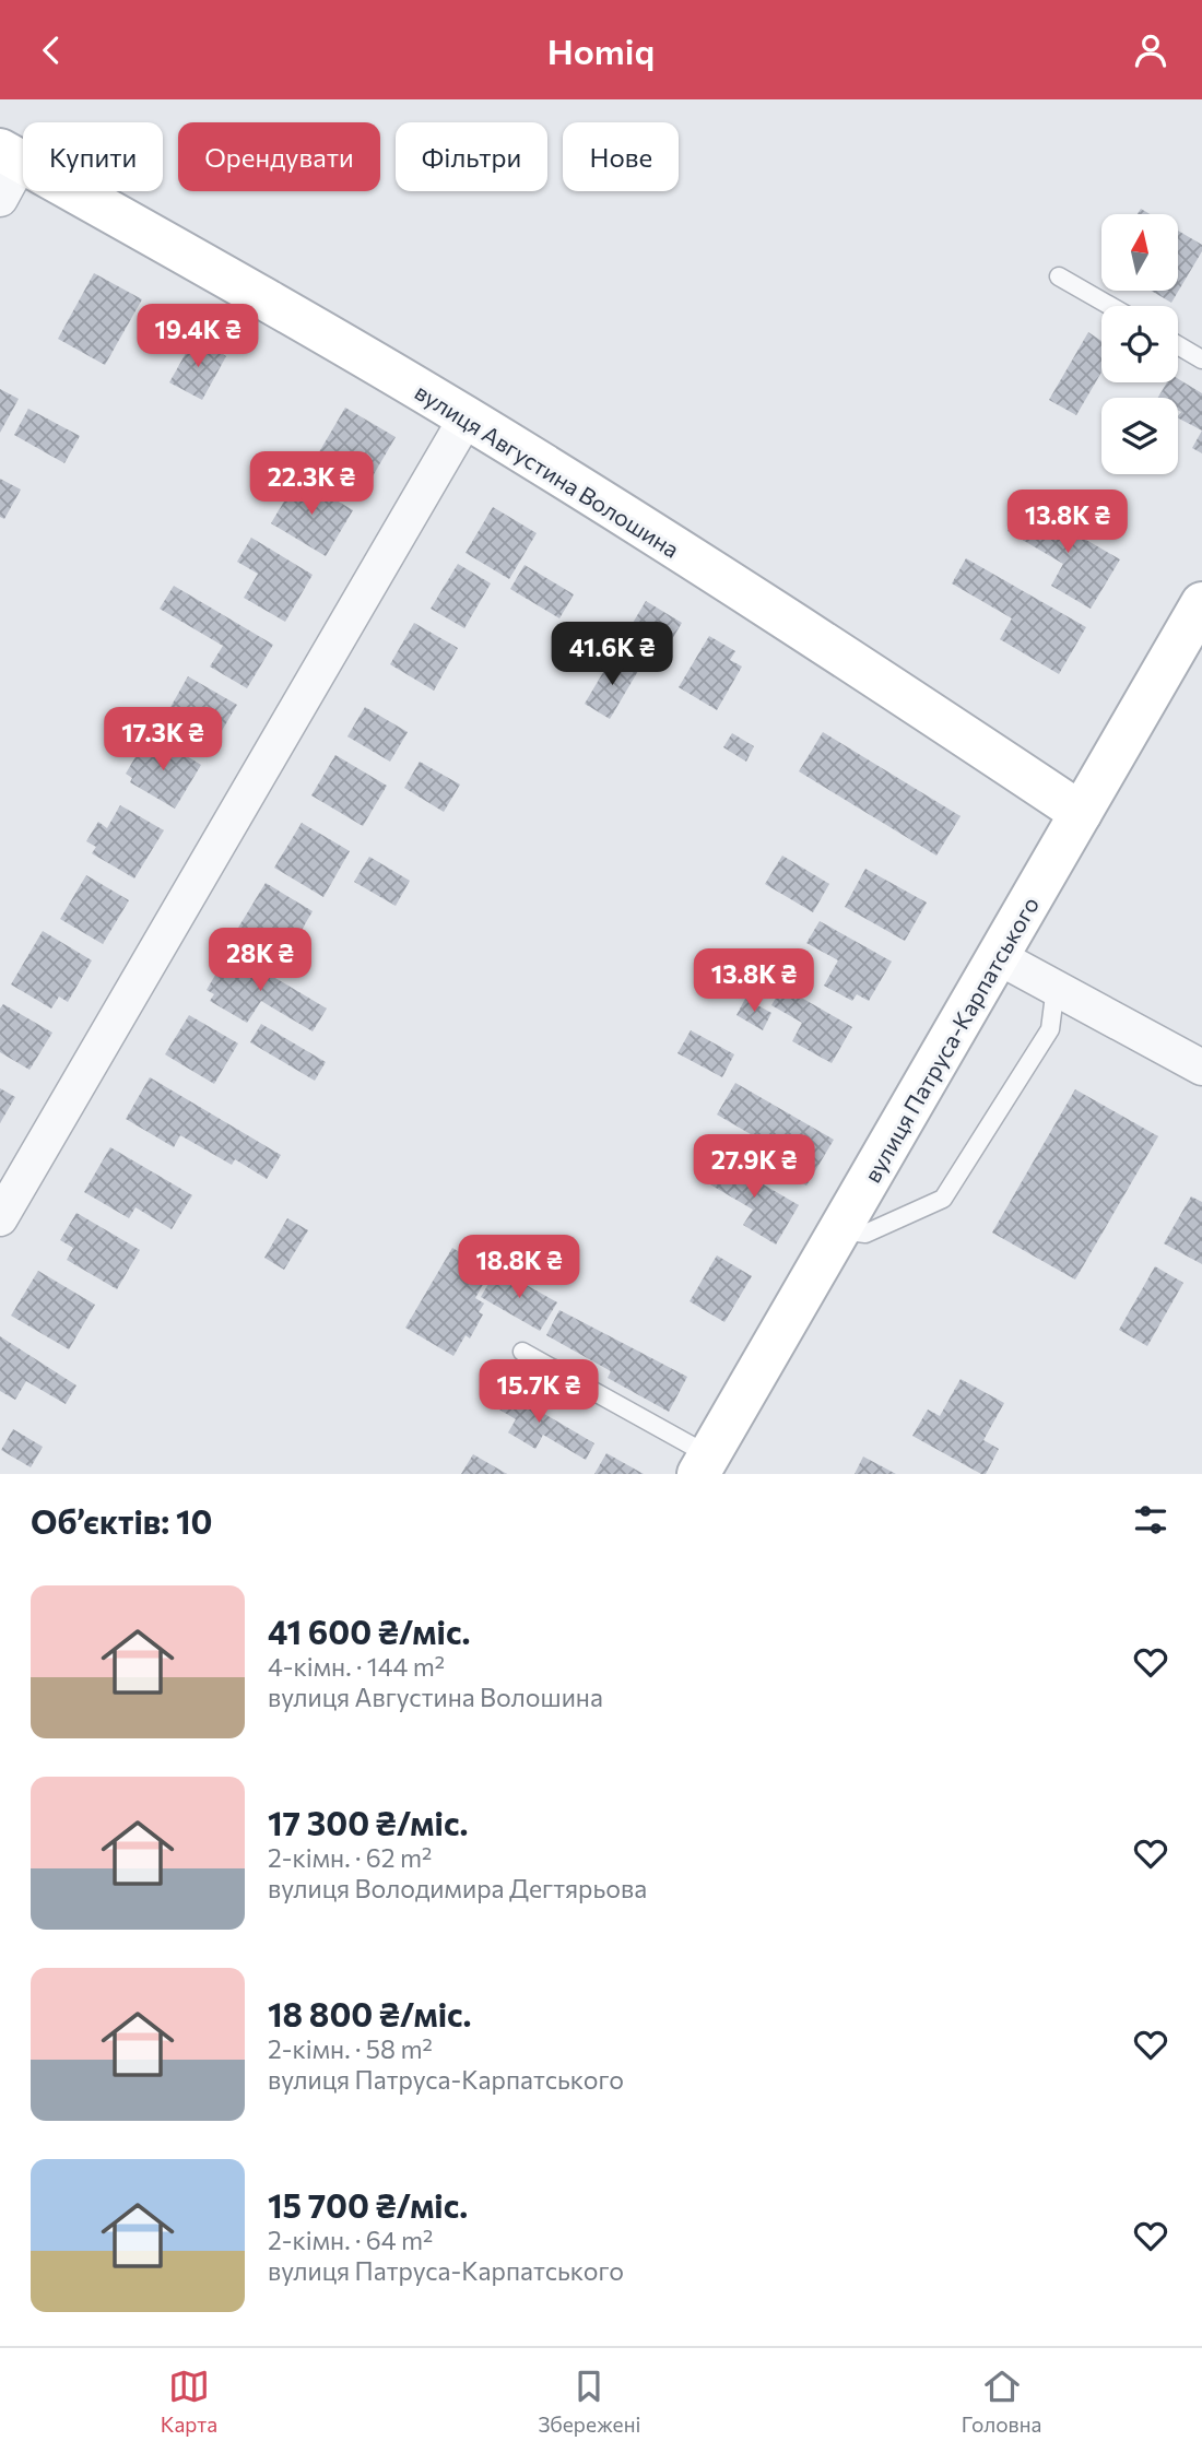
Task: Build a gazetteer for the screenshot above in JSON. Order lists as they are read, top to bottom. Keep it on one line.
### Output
{"streets":{"street":["вулиця Августина Волошина","вулиця Патруса-Карпатського"]},"crossings":[["вулиця Августина Волошина","вулиця Патруса-Карпатського"]],"north":"top","page":{"header":"Homiq","chip":["Купити","Орендувати","Фільтри","Нове"],"price":["19.4K ₴","22.3K ₴","13.8K ₴","41.6K ₴","17.3K ₴","28K ₴","13.8K ₴","27.9K ₴","18.8K ₴","15.7K ₴"],"heading":"Об’єктів: 10","list":[{"name":"41 600 ₴/міс.","note":"4-кімн. · 144 m² · вулиця Августина Волошина"},{"name":"17 300 ₴/міс.","note":"2-кімн. · 62 m² · вулиця Володимира Дегтярьова"},{"name":"18 800 ₴/міс.","note":"2-кімн. · 58 m² · вулиця Патруса-Карпатського"},{"name":"15 700 ₴/міс.","note":"2-кімн. · 64 m² · вулиця Патруса-Карпатського"}],"tabs":["Карта","Збережені","Головна"]}}
